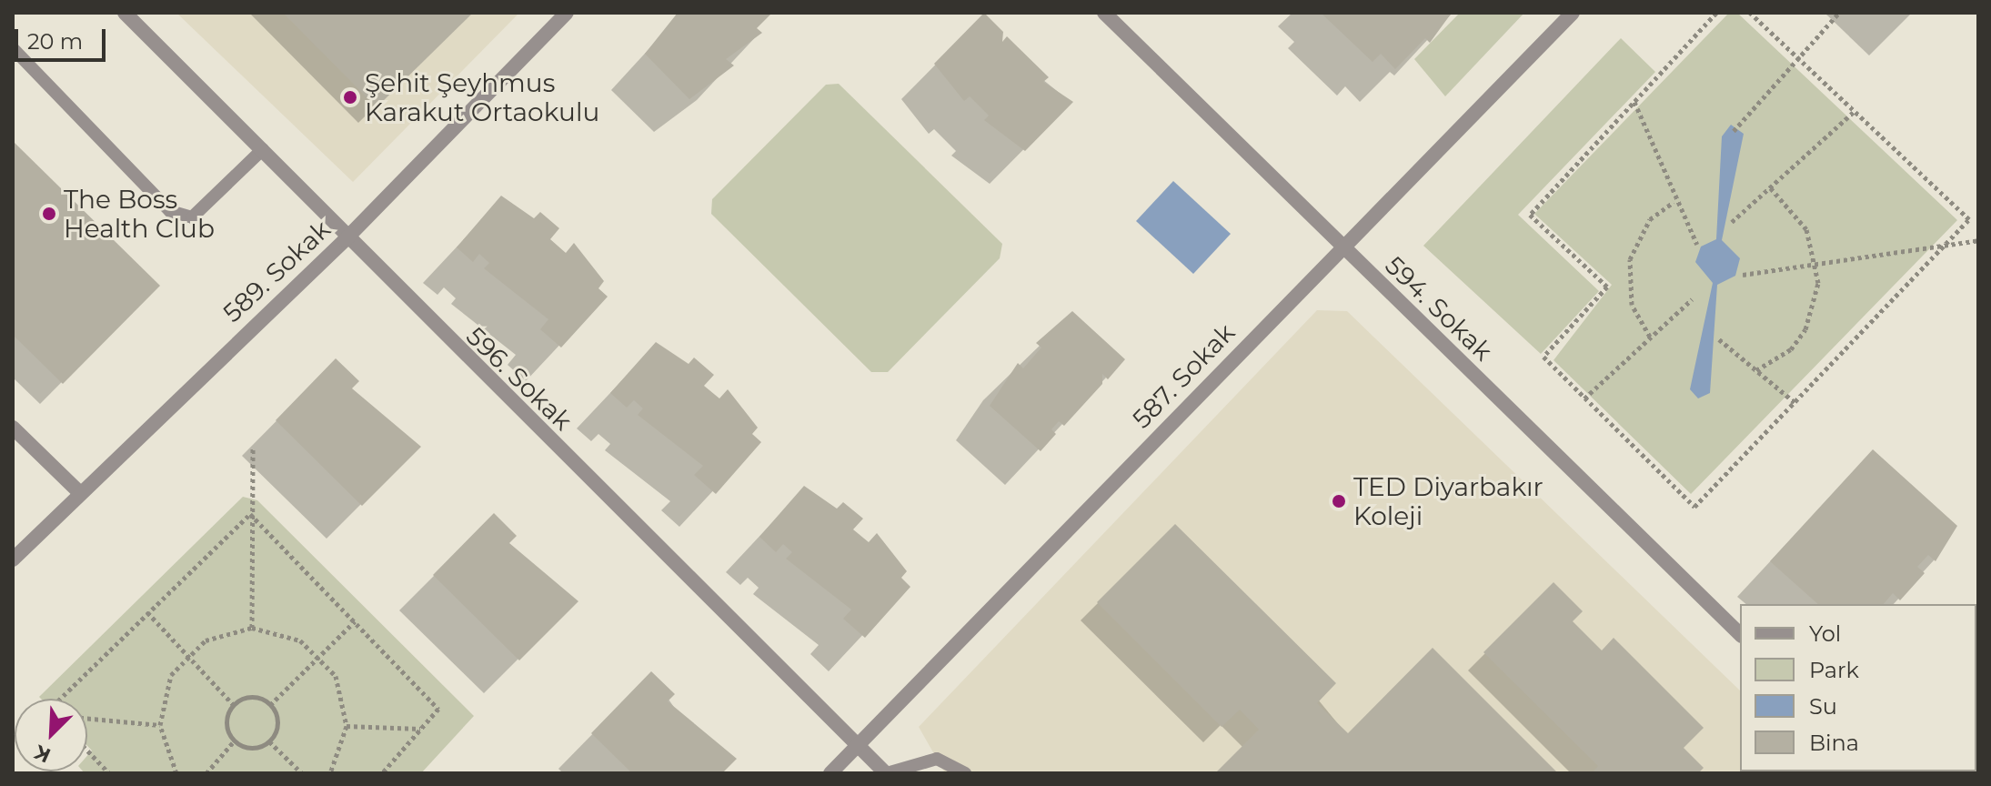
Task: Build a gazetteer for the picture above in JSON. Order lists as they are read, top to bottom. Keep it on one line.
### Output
{"streets":{"street":["589. Sokak","594. Sokak","587. Sokak","596. Sokak"]},"crossings":[["589. Sokak","596. Sokak"],["594. Sokak","587. Sokak"],["587. Sokak","596. Sokak"]],"places":["Şehit Şeyhmus Karakut Ortaokulu","The Boss Health Club","TED Diyarbakır Koleji"],"legend":["Yol","Park","Su","Bina"],"scale_bar":"20 m","north":"bottom left"}
